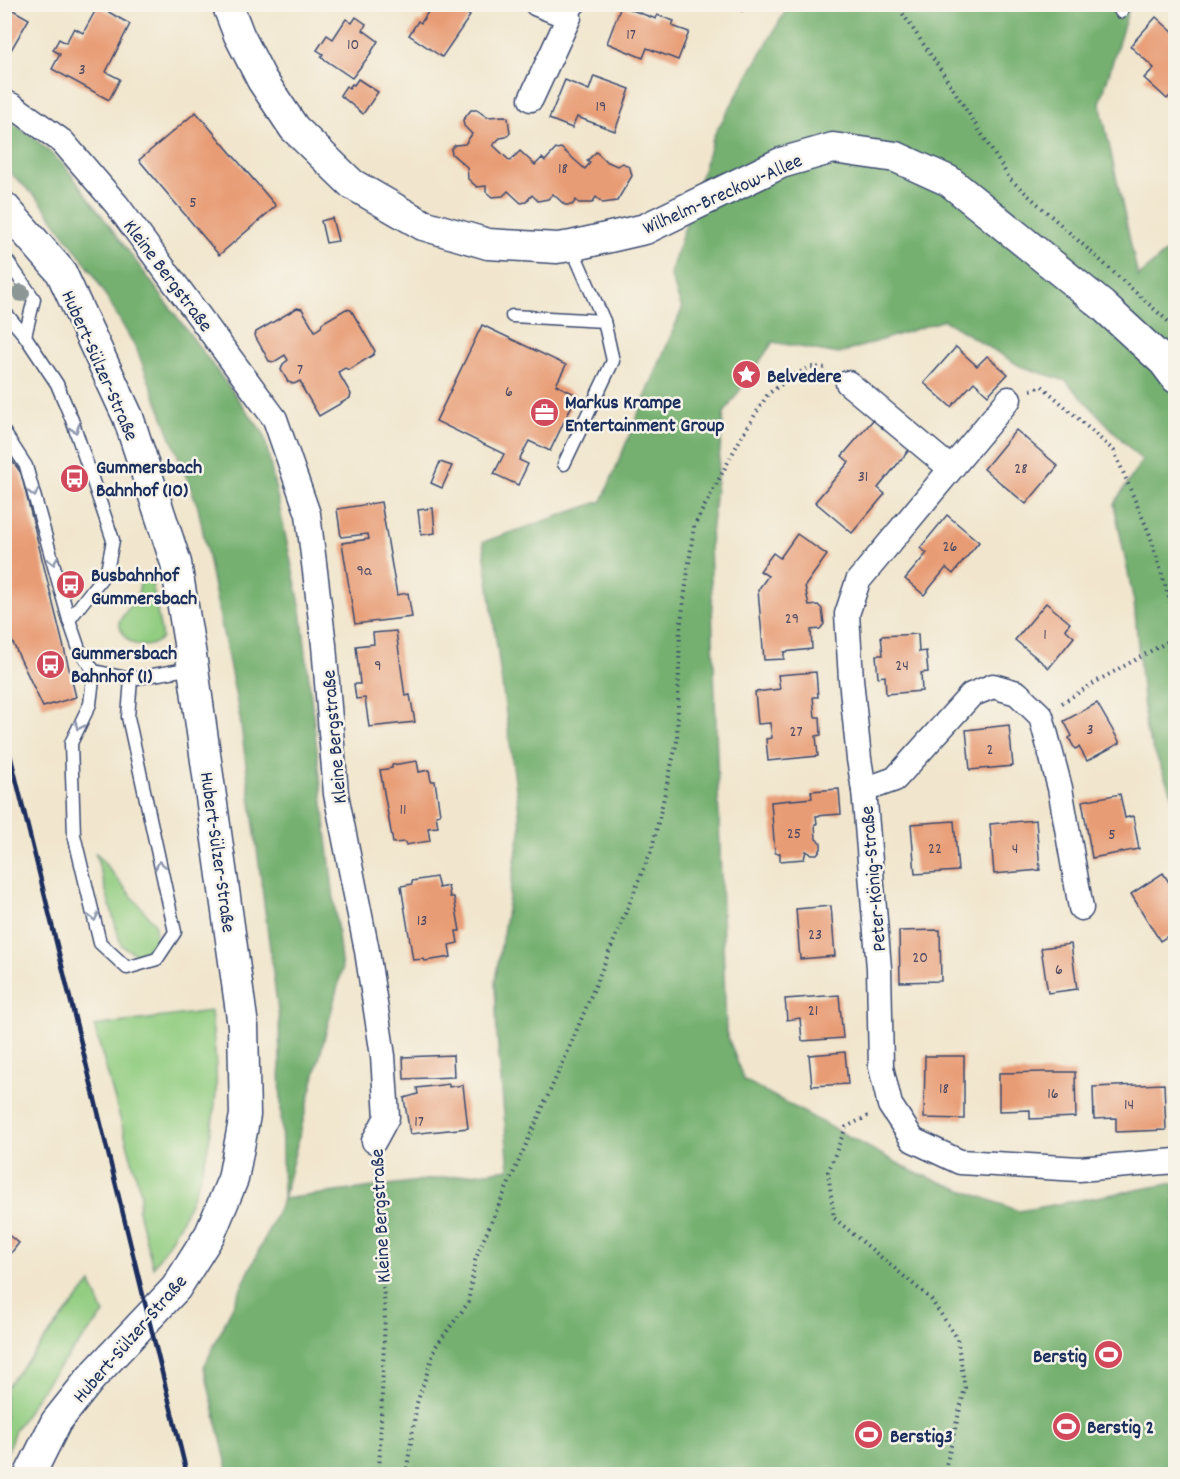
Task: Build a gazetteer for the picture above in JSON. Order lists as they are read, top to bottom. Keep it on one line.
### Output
{"streets":{"street":["Wilhelm-Breckow-Allee","Kleine Bergstraße","Hubert-Sülzer-Straße","Peter-König-Straße"]},"places":{"place":["Belvedere"],"office":["Markus Krampe Entertainment Group"],"bus stop":["Gummersbach Bahnhof (10)","Busbahnhof Gummersbach","Gummersbach Bahnhof (1)"],"sports":["Berstig","Berstig 2","Berstig3"]},"house_numbers":["17","10","3","19","18","5","7","6","28","31","26","9a","29","1","9","24","3","27","2","11","25","5","22","4","13","23","20","6","21","18","16","14","17"]}
